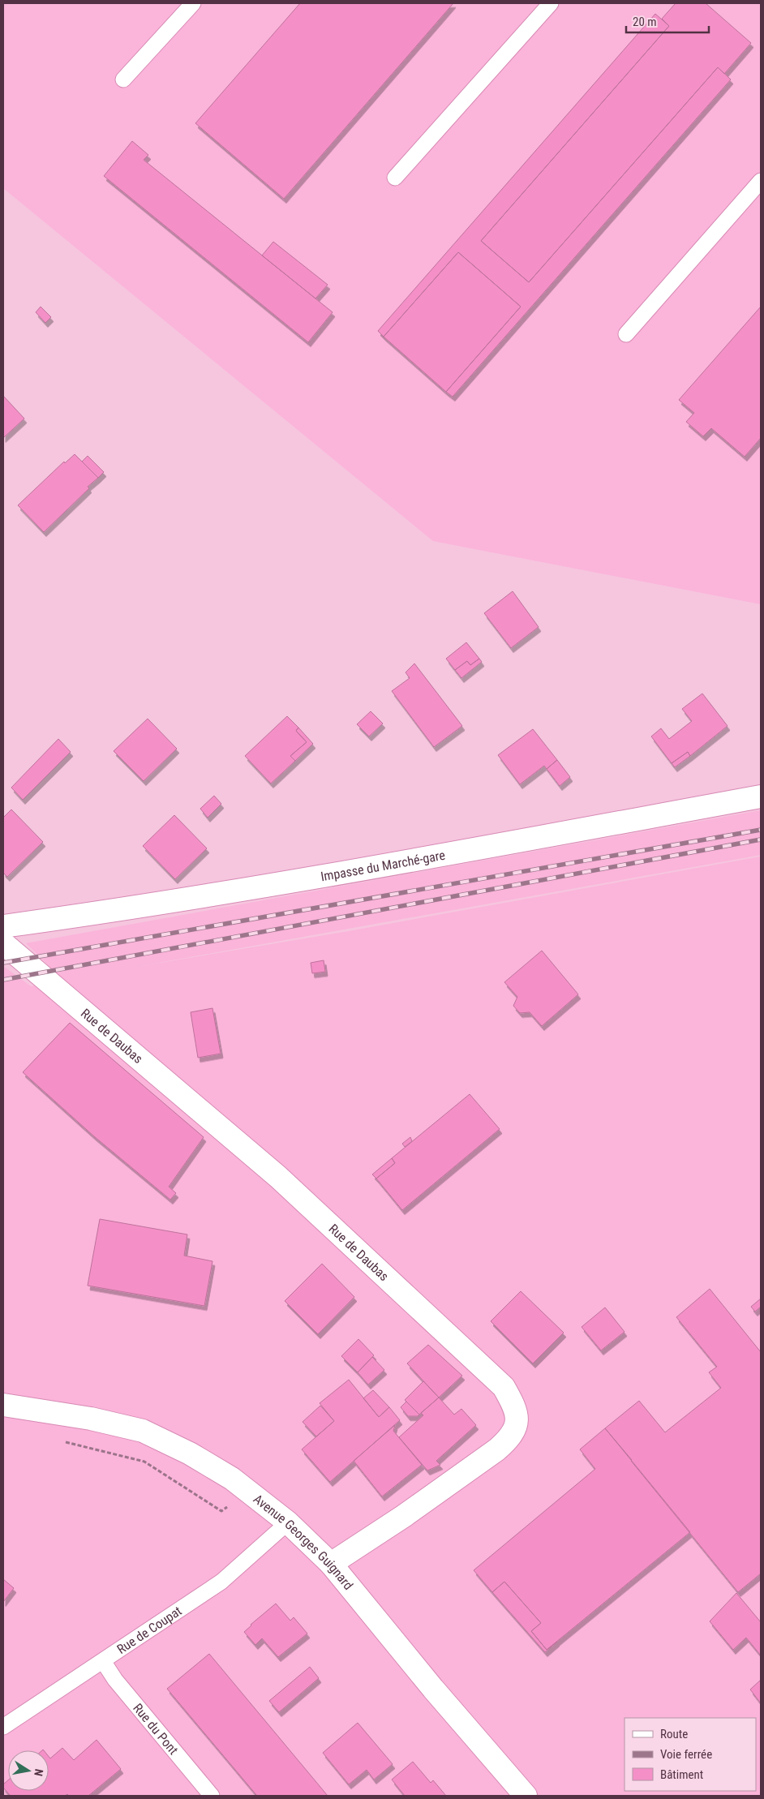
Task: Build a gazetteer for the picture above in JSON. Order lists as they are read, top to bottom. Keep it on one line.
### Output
{"streets":{"street":["Impasse du Marché-gare","Rue de Daubas","Avenue Georges Guignard"],"lane":["Rue de Coupat","Rue du Pont"]},"crossings":[["Rue de Daubas","Avenue Georges Guignard"],["Avenue Georges Guignard","Rue de Coupat"],["Rue de Coupat","Rue du Pont"]],"legend":["Route","Voie ferrée","Bâtiment"],"scale_bar":"20 m","north":"right"}
